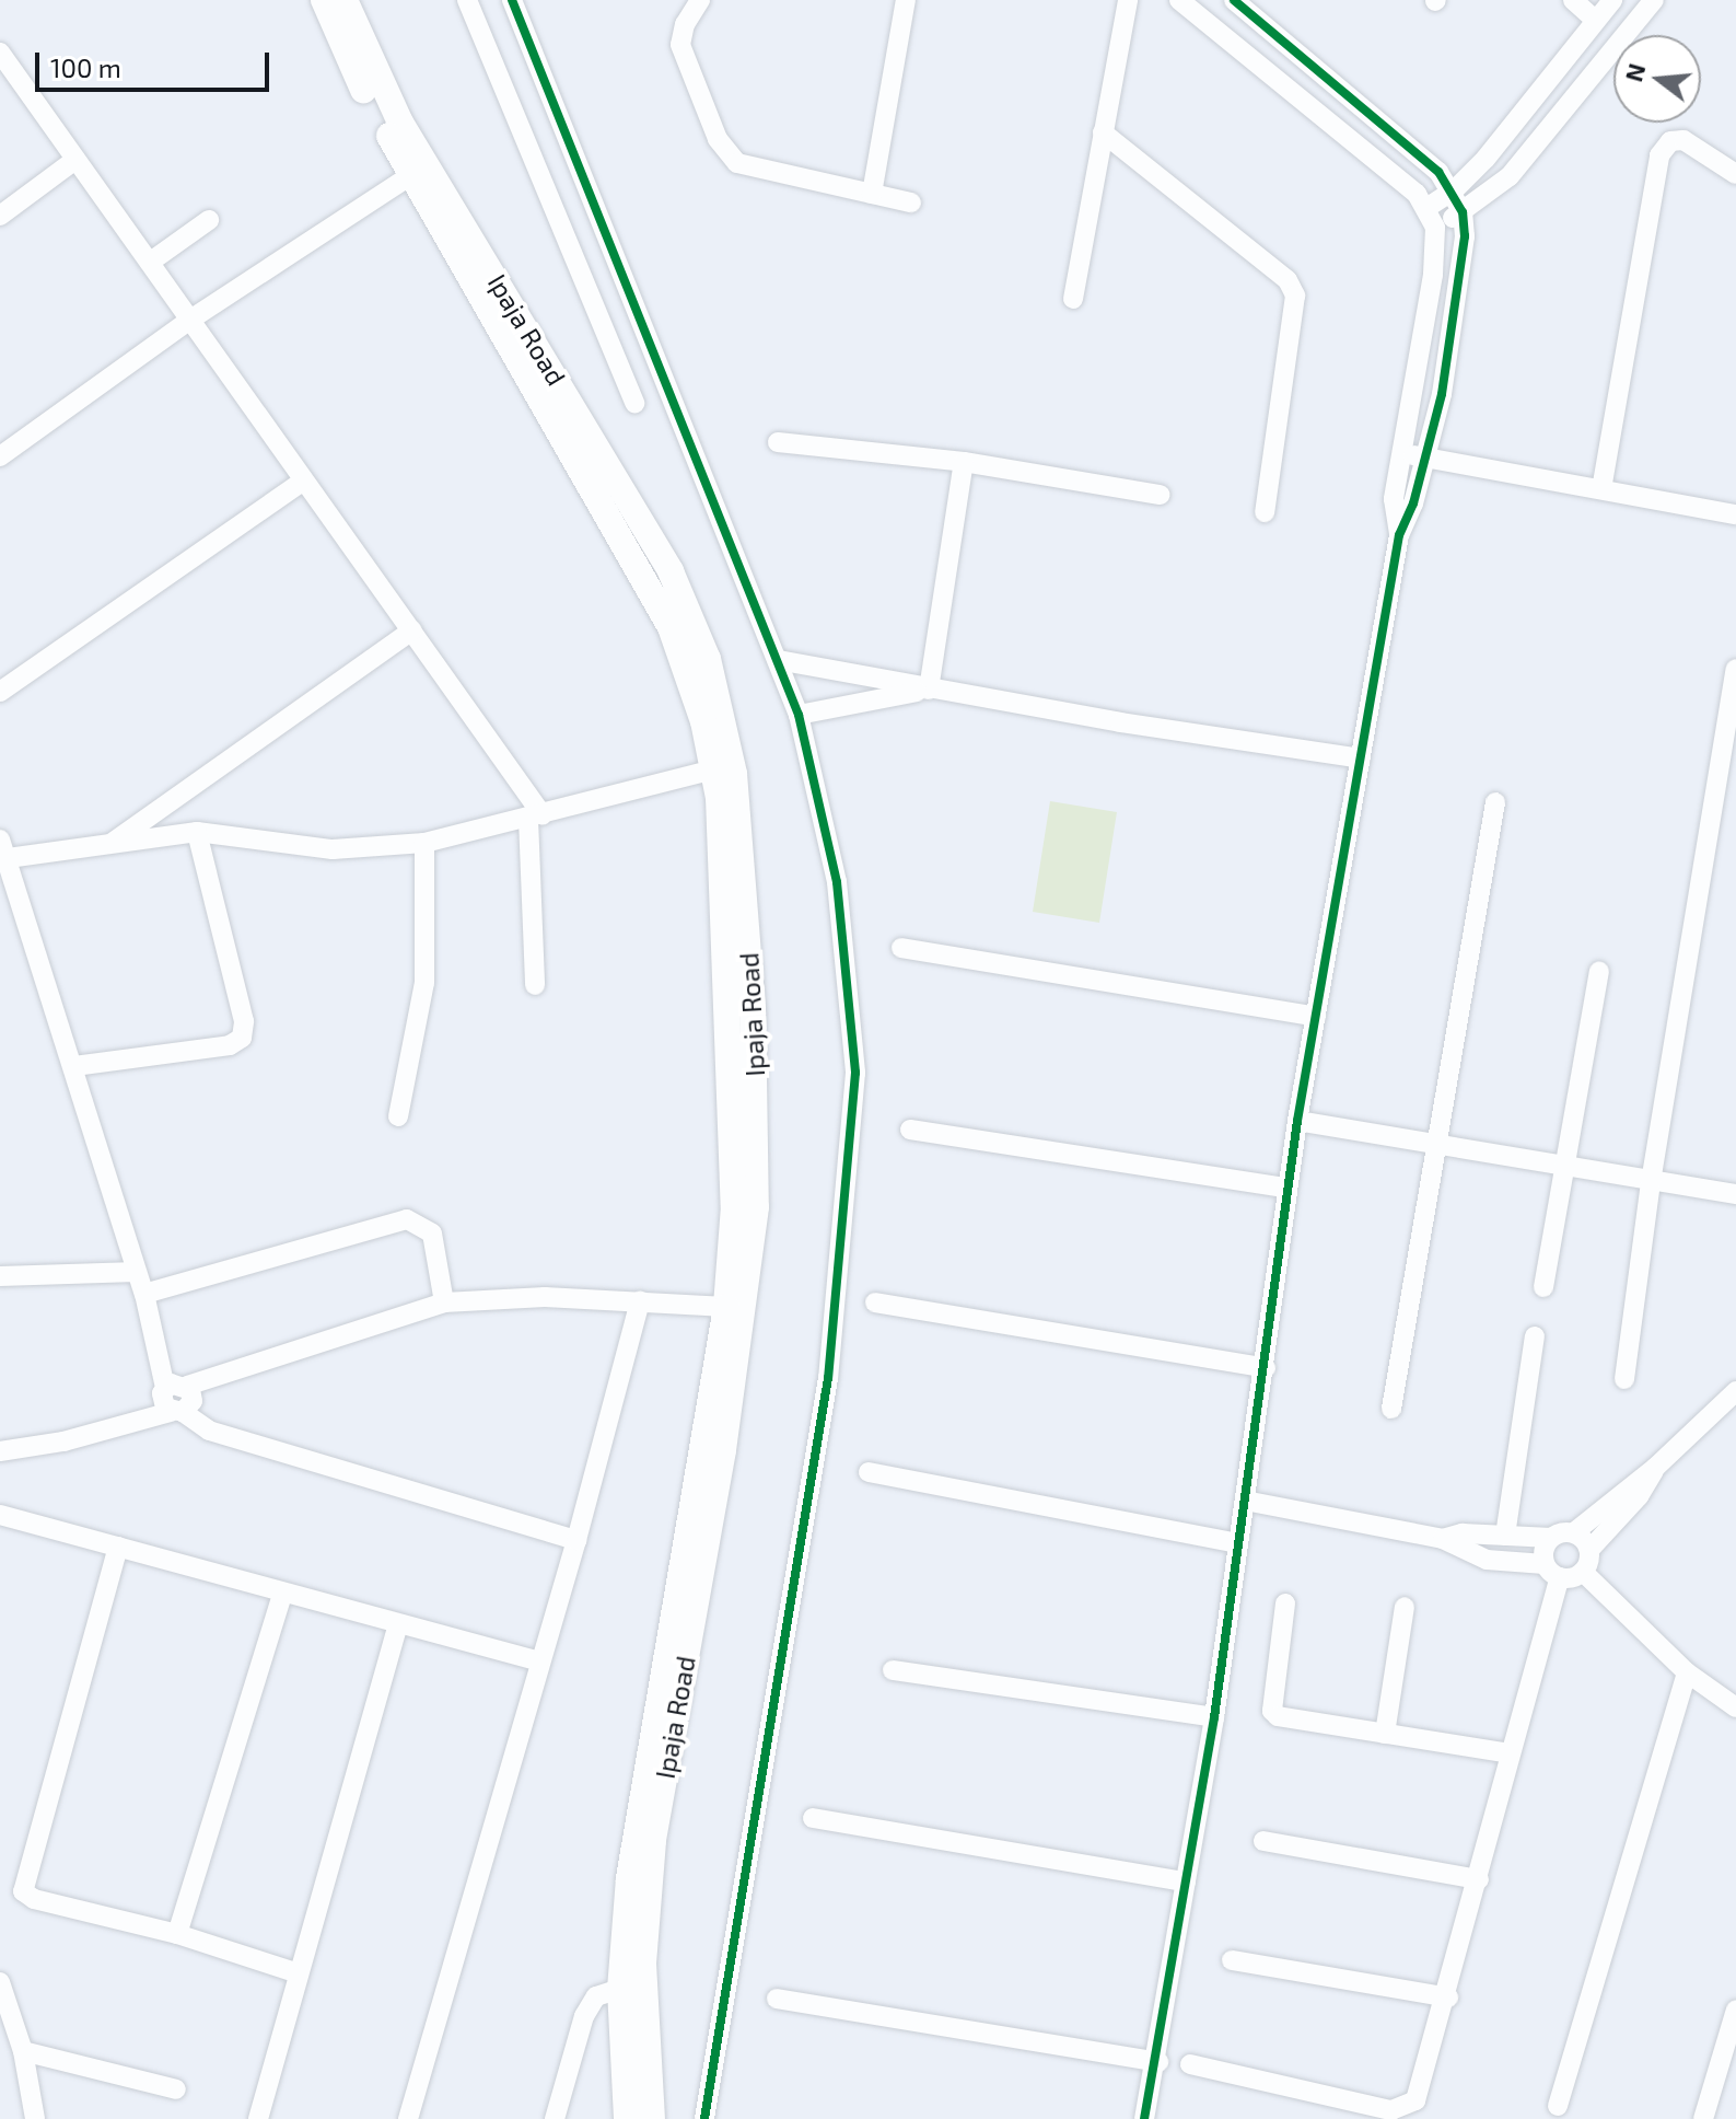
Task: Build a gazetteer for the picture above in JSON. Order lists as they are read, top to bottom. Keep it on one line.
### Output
{"streets":{"main road":["Ipaja Road"]},"scale_bar":"100 m","north":"left"}
